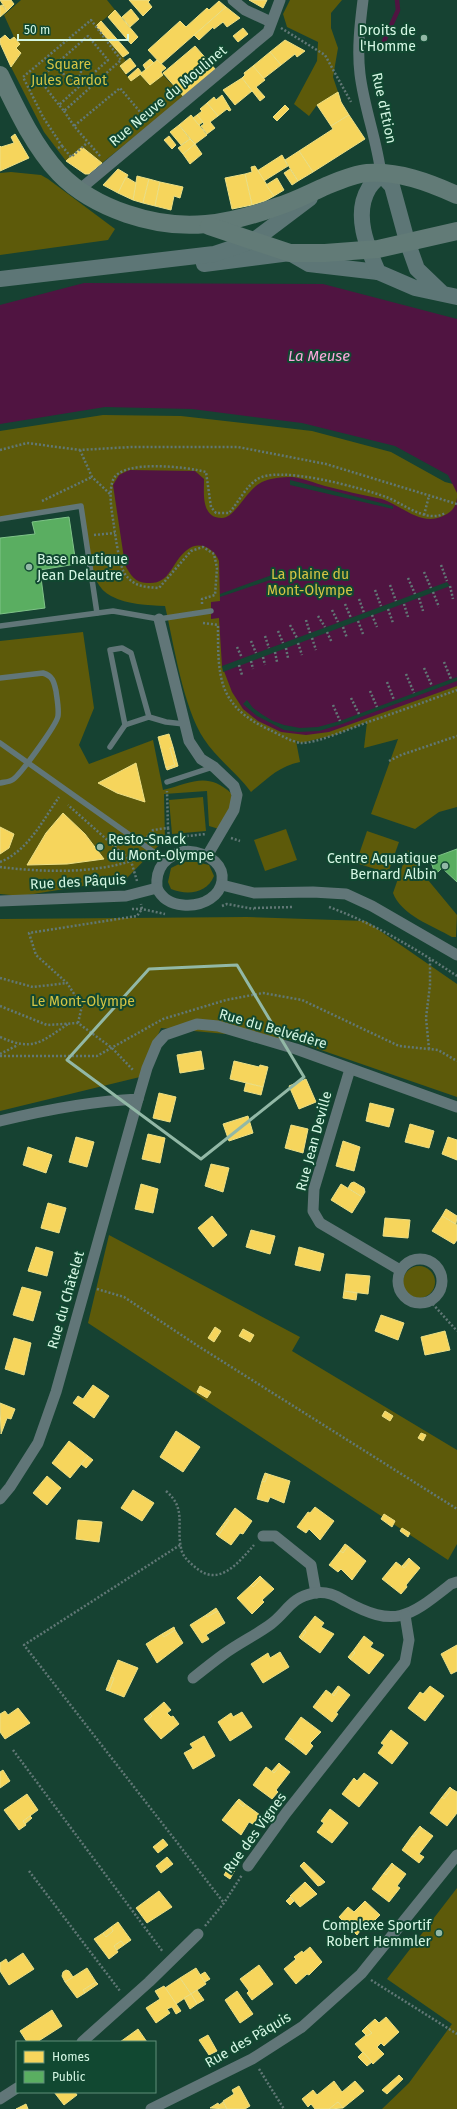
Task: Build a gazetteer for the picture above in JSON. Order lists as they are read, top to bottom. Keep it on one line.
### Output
{"streets":{"street":["Rue Neuve du Moulinet","Rue d'Etion","Rue des Pâquis","Rue du Belvédère","Rue Jean Deville","Rue du Châtelet","Rue des Vignes"]},"crossings":[["Rue du Belvédère","Rue Jean Deville"],["Rue du Belvédère","Rue du Châtelet"]],"water":["La Meuse"],"parks":["Square Jules Cardot","La plaine du Mont-Olympe","Le Mont-Olympe"],"places":["Droits de l'Homme","Base nautique Jean Delautre","Resto-Snack du Mont-Olympe","Centre Aquatique Bernard Albin","Complexe Sportif Robert Hemmler"],"legend":["Homes","Public"],"scale_bar":"50 m"}
